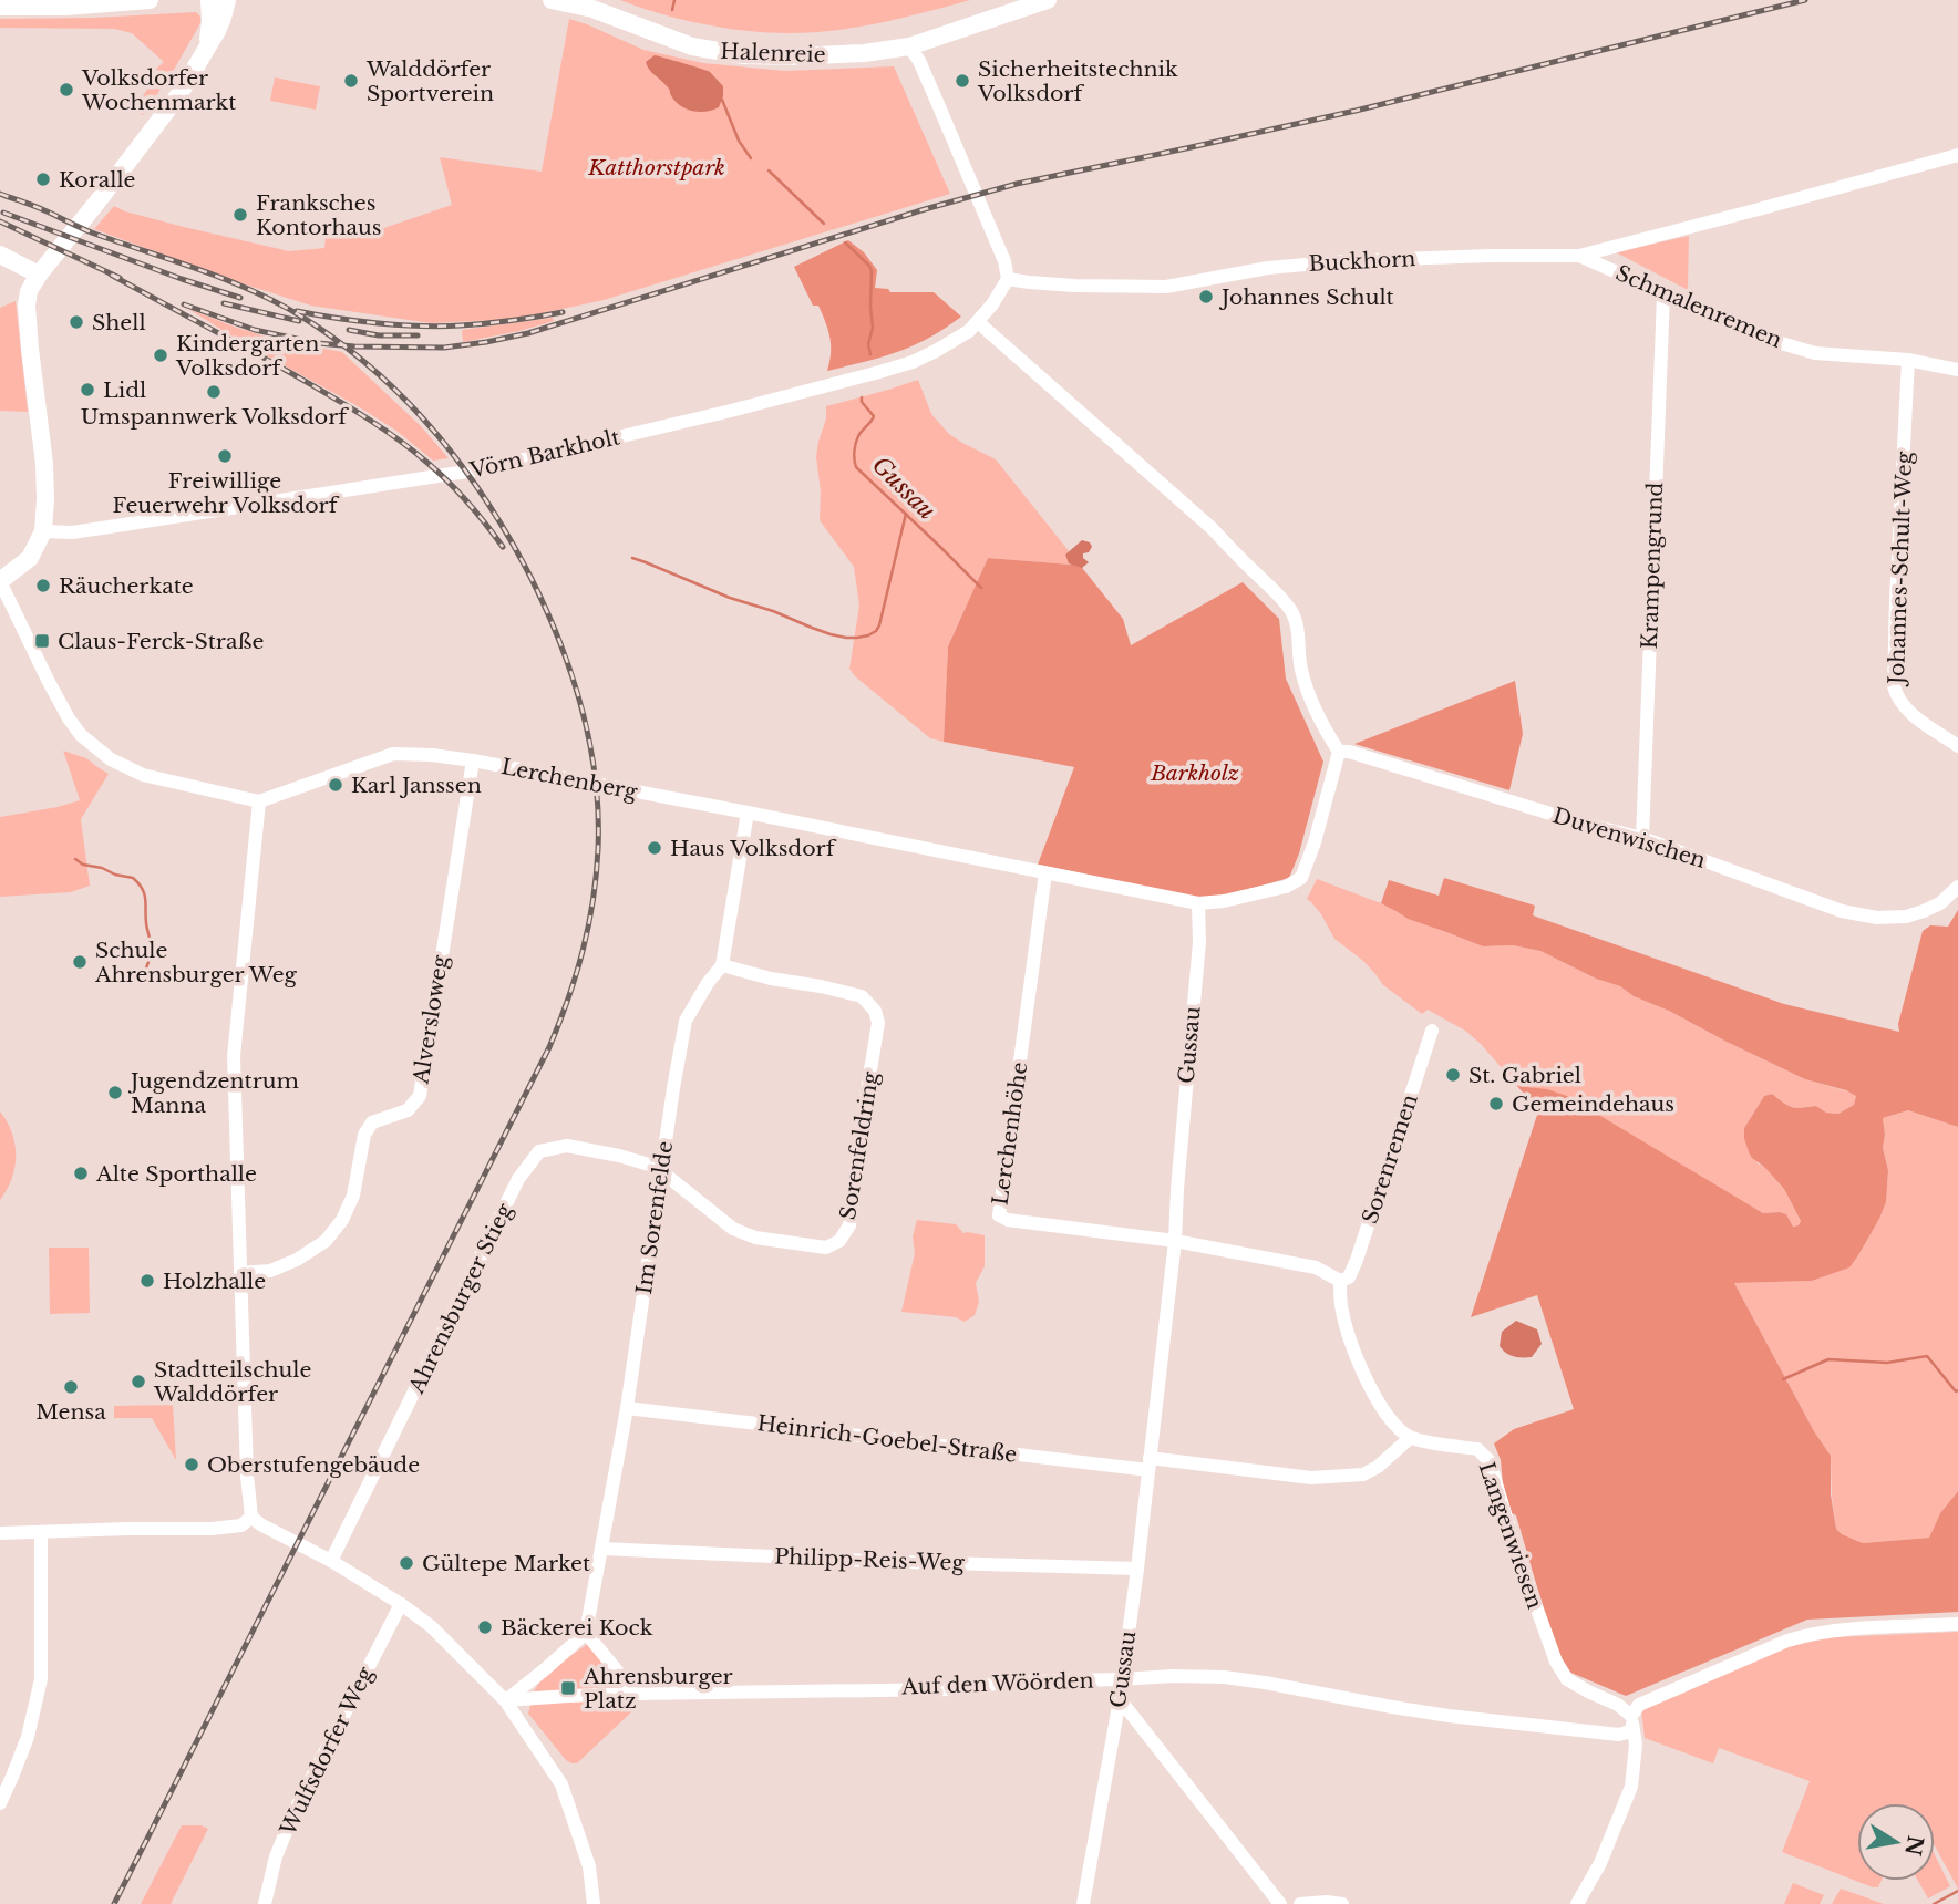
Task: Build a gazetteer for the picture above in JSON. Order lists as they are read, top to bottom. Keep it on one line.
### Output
{"streets":{"street":["Halenreie","Buckhorn","Schmalenremen","Vörn Barkholt","Krampengrund","Johannes-Schult-Weg","Lerchenberg","Duvenwischen","Alversloweg","Gussau","Lerchenhöhe","Sorenfeldring","Sorenremen","Im Sorenfelde","Ahrensburger Stieg","Heinrich-Goebel-Straße","Langenwiesen","Philipp-Reis-Weg","Auf den Wöörden","Wulfsdorfer Weg"]},"crossings":[["Buckhorn","Schmalenremen"],["Buckhorn","Vörn Barkholt"],["Schmalenremen","Krampengrund"],["Schmalenremen","Johannes-Schult-Weg"],["Krampengrund","Duvenwischen"],["Lerchenberg","Alversloweg"],["Lerchenberg","Gussau"],["Lerchenberg","Lerchenhöhe"],["Lerchenberg","Im Sorenfelde"],["Gussau","Lerchenhöhe"],["Gussau","Heinrich-Goebel-Straße"],["Gussau","Philipp-Reis-Weg"],["Gussau","Auf den Wöörden"],["Sorenfeldring","Im Sorenfelde"],["Sorenfeldring","Ahrensburger Stieg"],["Im Sorenfelde","Ahrensburger Stieg"],["Im Sorenfelde","Heinrich-Goebel-Straße"],["Im Sorenfelde","Philipp-Reis-Weg"],["Heinrich-Goebel-Straße","Langenwiesen"]],"water":["Gussau"],"parks":["Katthorstpark","Barkholz"],"places":{"other":["Walddörfer Sportverein","Sicherheitstechnik Volksdorf","Volksdorfer Wochenmarkt","Koralle","Franksches Kontorhaus","Johannes Schult","Shell","Kindergarten Volksdorf","Lidl","Umspannwerk Volksdorf","Freiwillige Feuerwehr Volksdorf","Räucherkate","Karl Janssen","Haus Volksdorf","Schule Ahrensburger Weg","St. Gabriel","Jugendzentrum Manna","Gemeindehaus","Alte Sporthalle","Holzhalle","Stadtteilschule Walddörfer","Mensa","Oberstufengebäude","Gültepe Market","Bäckerei Kock"],"transit":["Claus-Ferck-Straße","Ahrensburger Platz"]},"north":"right"}
